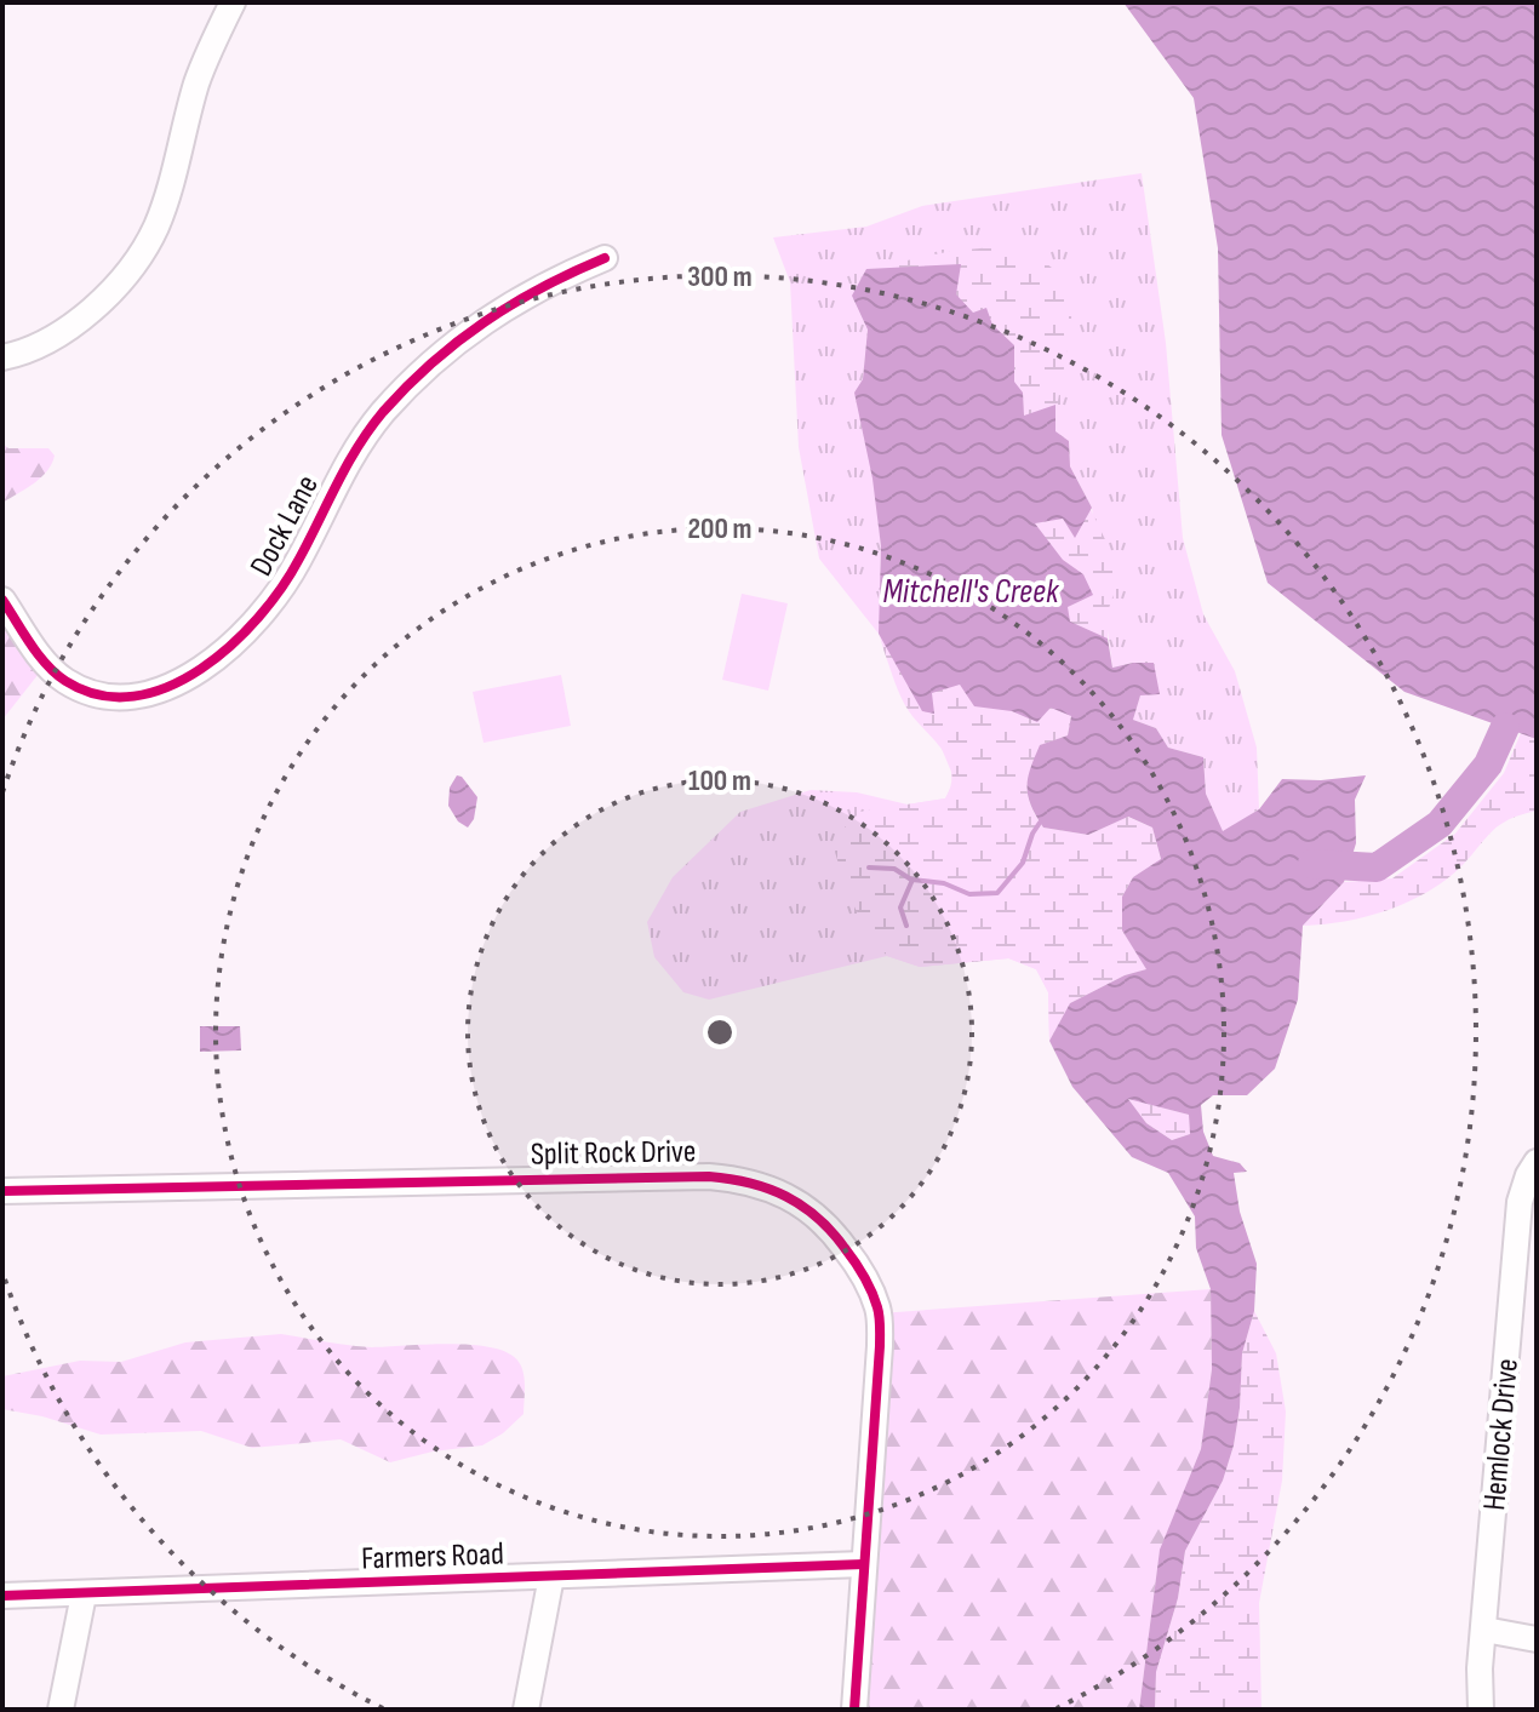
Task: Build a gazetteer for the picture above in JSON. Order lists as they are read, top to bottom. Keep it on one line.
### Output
{"streets":{"street":["Dock Lane","Split Rock Drive","Hemlock Drive","Farmers Road"]},"crossings":[["Split Rock Drive","Farmers Road"]],"water":["Mitchell's Creek"],"rings":["300 m","200 m","100 m"]}
